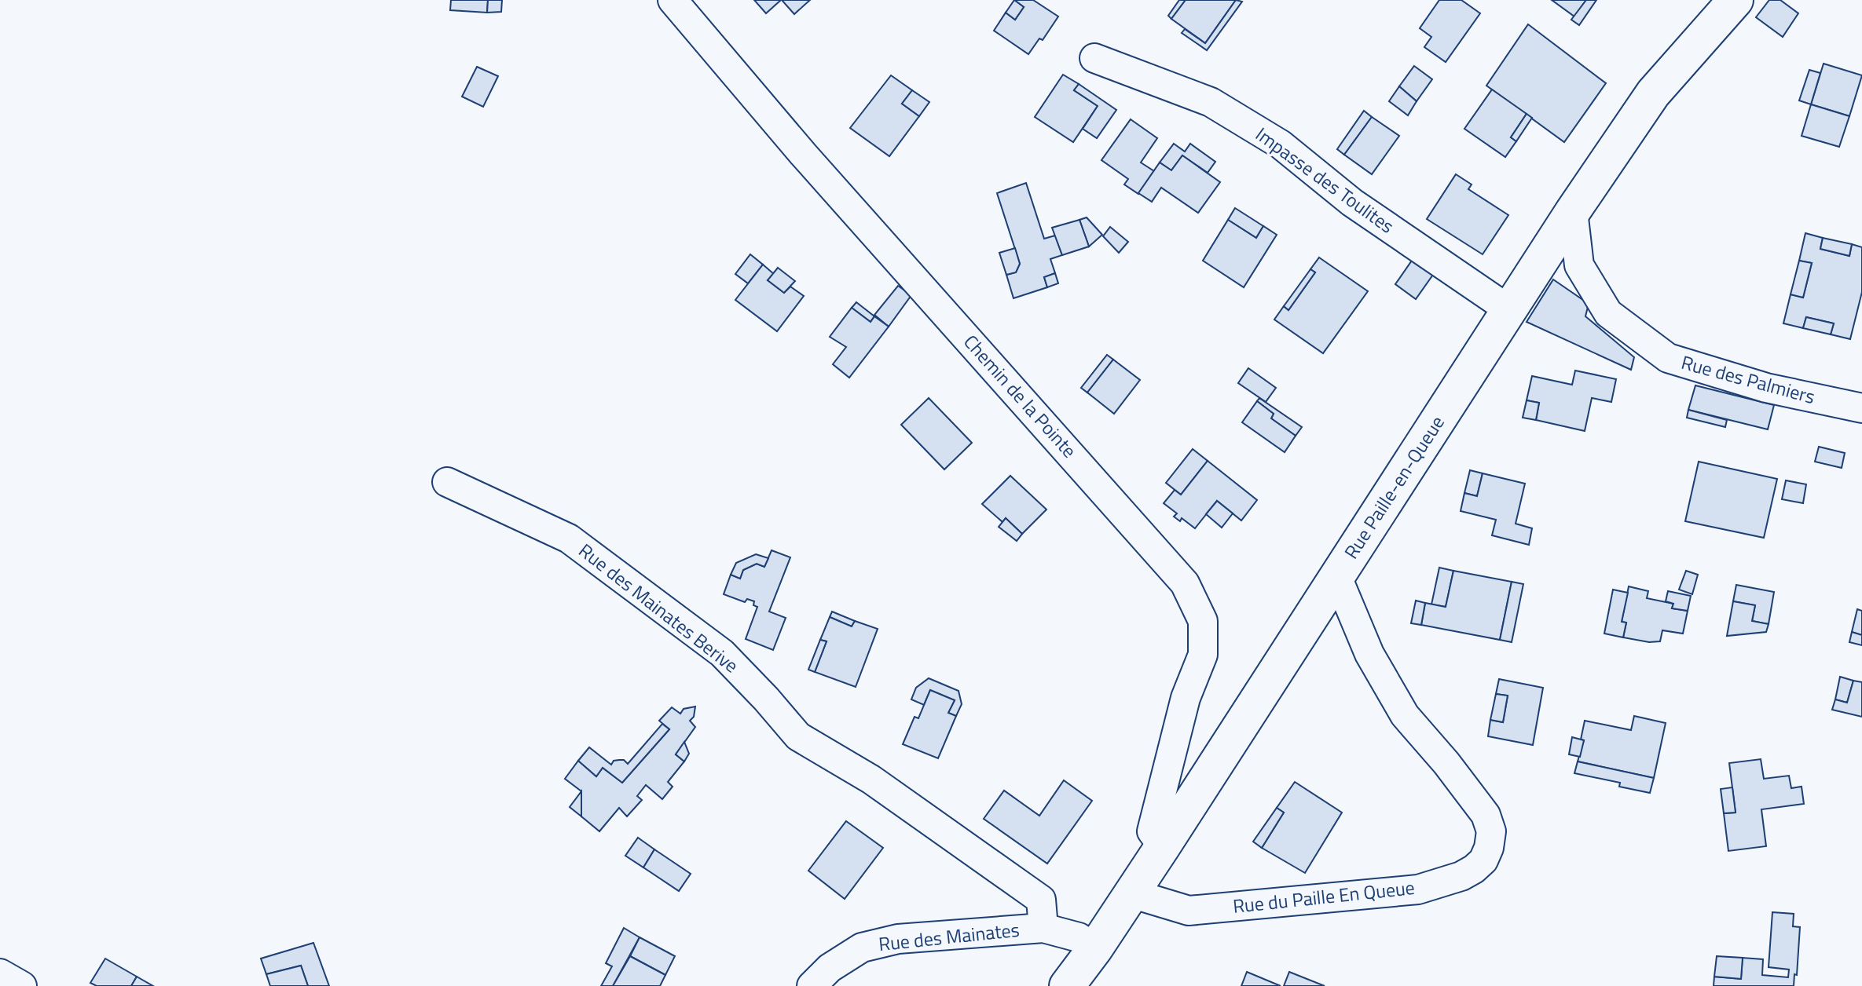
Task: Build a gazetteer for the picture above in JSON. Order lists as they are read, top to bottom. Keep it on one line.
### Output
{"streets":{"main road":["Rue Paille-en-Queue"],"street":["Impasse des Toulites","Rue des Palmiers","Chemin de la Pointe","Rue des Mainates Berive","Rue du Paille En Queue","Rue des Mainates"]},"crossings":[["Impasse des Toulites","Rue Paille-en-Queue"],["Rue des Palmiers","Rue Paille-en-Queue"],["Chemin de la Pointe","Rue Paille-en-Queue"],["Rue Paille-en-Queue","Rue du Paille En Queue"],["Rue Paille-en-Queue","Rue des Mainates"],["Rue des Mainates Berive","Rue des Mainates"]]}
